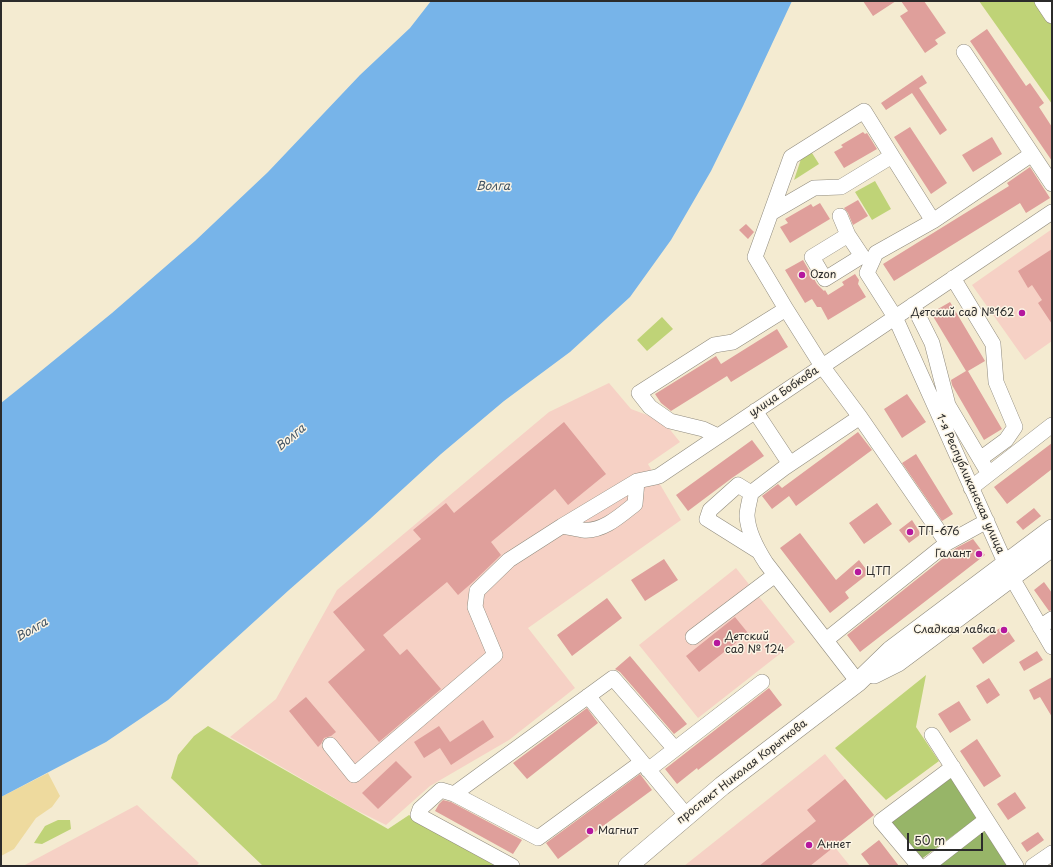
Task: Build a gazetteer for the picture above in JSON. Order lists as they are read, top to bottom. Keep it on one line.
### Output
{"streets":{"main road":["проспект Николая Корыткова"],"street":["улица Бобкова","1-я Республиканская улица"]},"crossings":[["улица Бобкова","1-я Республиканская улица"],["1-я Республиканская улица","проспект Николая Корыткова"]],"water":["Волга"],"places":["Ozon","Детский сад №162","ТП-676","Галант","ЦТП","Сладкая лавка","Детский сад № 124","Магнит","Аннет"],"scale_bar":"50 m"}
